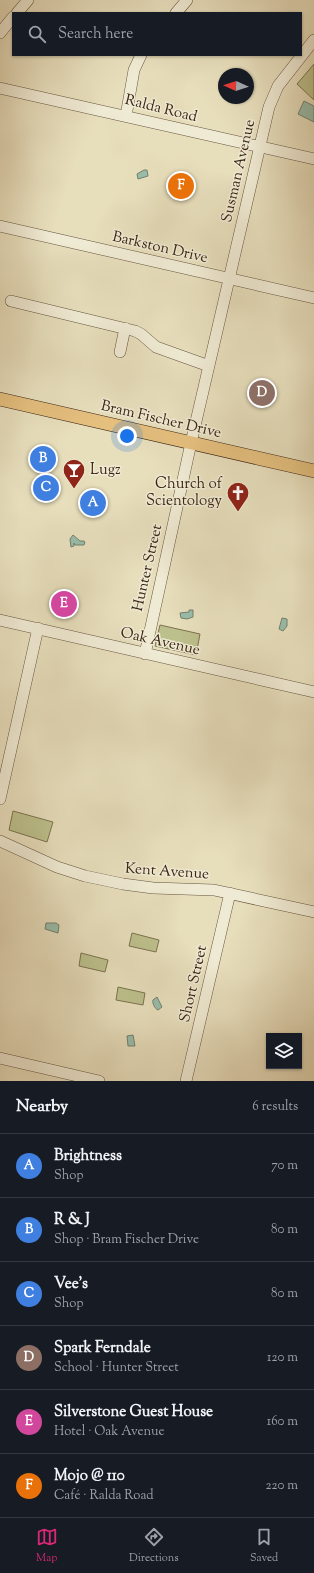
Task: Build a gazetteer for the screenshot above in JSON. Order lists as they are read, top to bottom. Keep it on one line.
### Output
{"streets":{"main road":["Bram Fischer Drive"],"street":["Ralda Road","Susman Avenue","Barkston Drive","Hunter Street","Oak Avenue","Kent Avenue","Short Street"]},"crossings":[["Ralda Road","Susman Avenue"],["Susman Avenue","Barkston Drive"],["Susman Avenue","Hunter Street"],["Barkston Drive","Hunter Street"],["Bram Fischer Drive","Hunter Street"],["Hunter Street","Oak Avenue"],["Kent Avenue","Short Street"]],"places":{"bar":["Lugz"],"church":["Church of Scientology"]},"north":"left","page":{"search":"Search here","pins":["F","D","B","C","A","E"],"heading":["Nearby","6 results"],"list":[{"mark":"A","name":"Brightness","note":"Shop","value":"70 m"},{"mark":"B","name":"R & J","note":"Shop · Bram Fischer Drive","value":"80 m"},{"mark":"C","name":"Vee's","note":"Shop","value":"80 m"},{"mark":"D","name":"Spark Ferndale","note":"School · Hunter Street","value":"120 m"},{"mark":"E","name":"Silverstone Guest House","note":"Hotel · Oak Avenue","value":"160 m"},{"mark":"F","name":"Mojo @ 110","note":"Café · Ralda Road","value":"220 m"}],"nav":["Map","Directions","Saved"]}}
